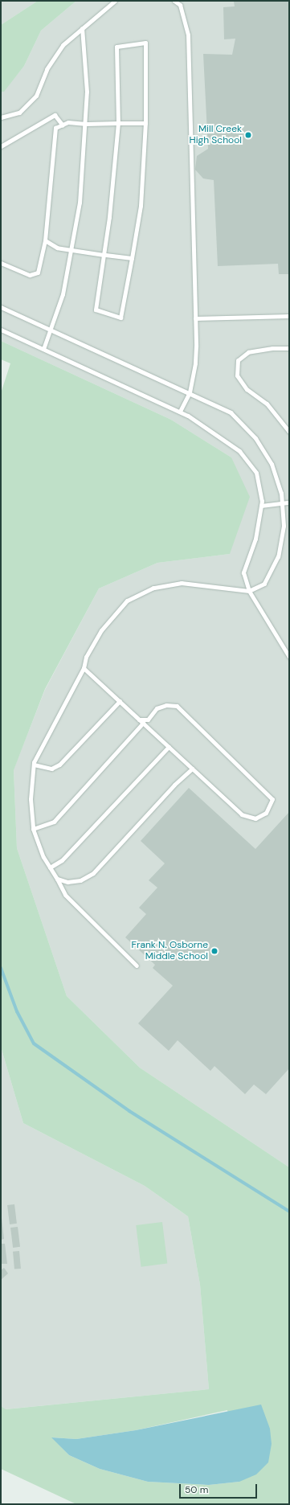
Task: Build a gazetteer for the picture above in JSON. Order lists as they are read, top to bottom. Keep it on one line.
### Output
{"places":["Mill Creek High School","Frank N. Osborne Middle School"],"scale_bar":"50 m"}
